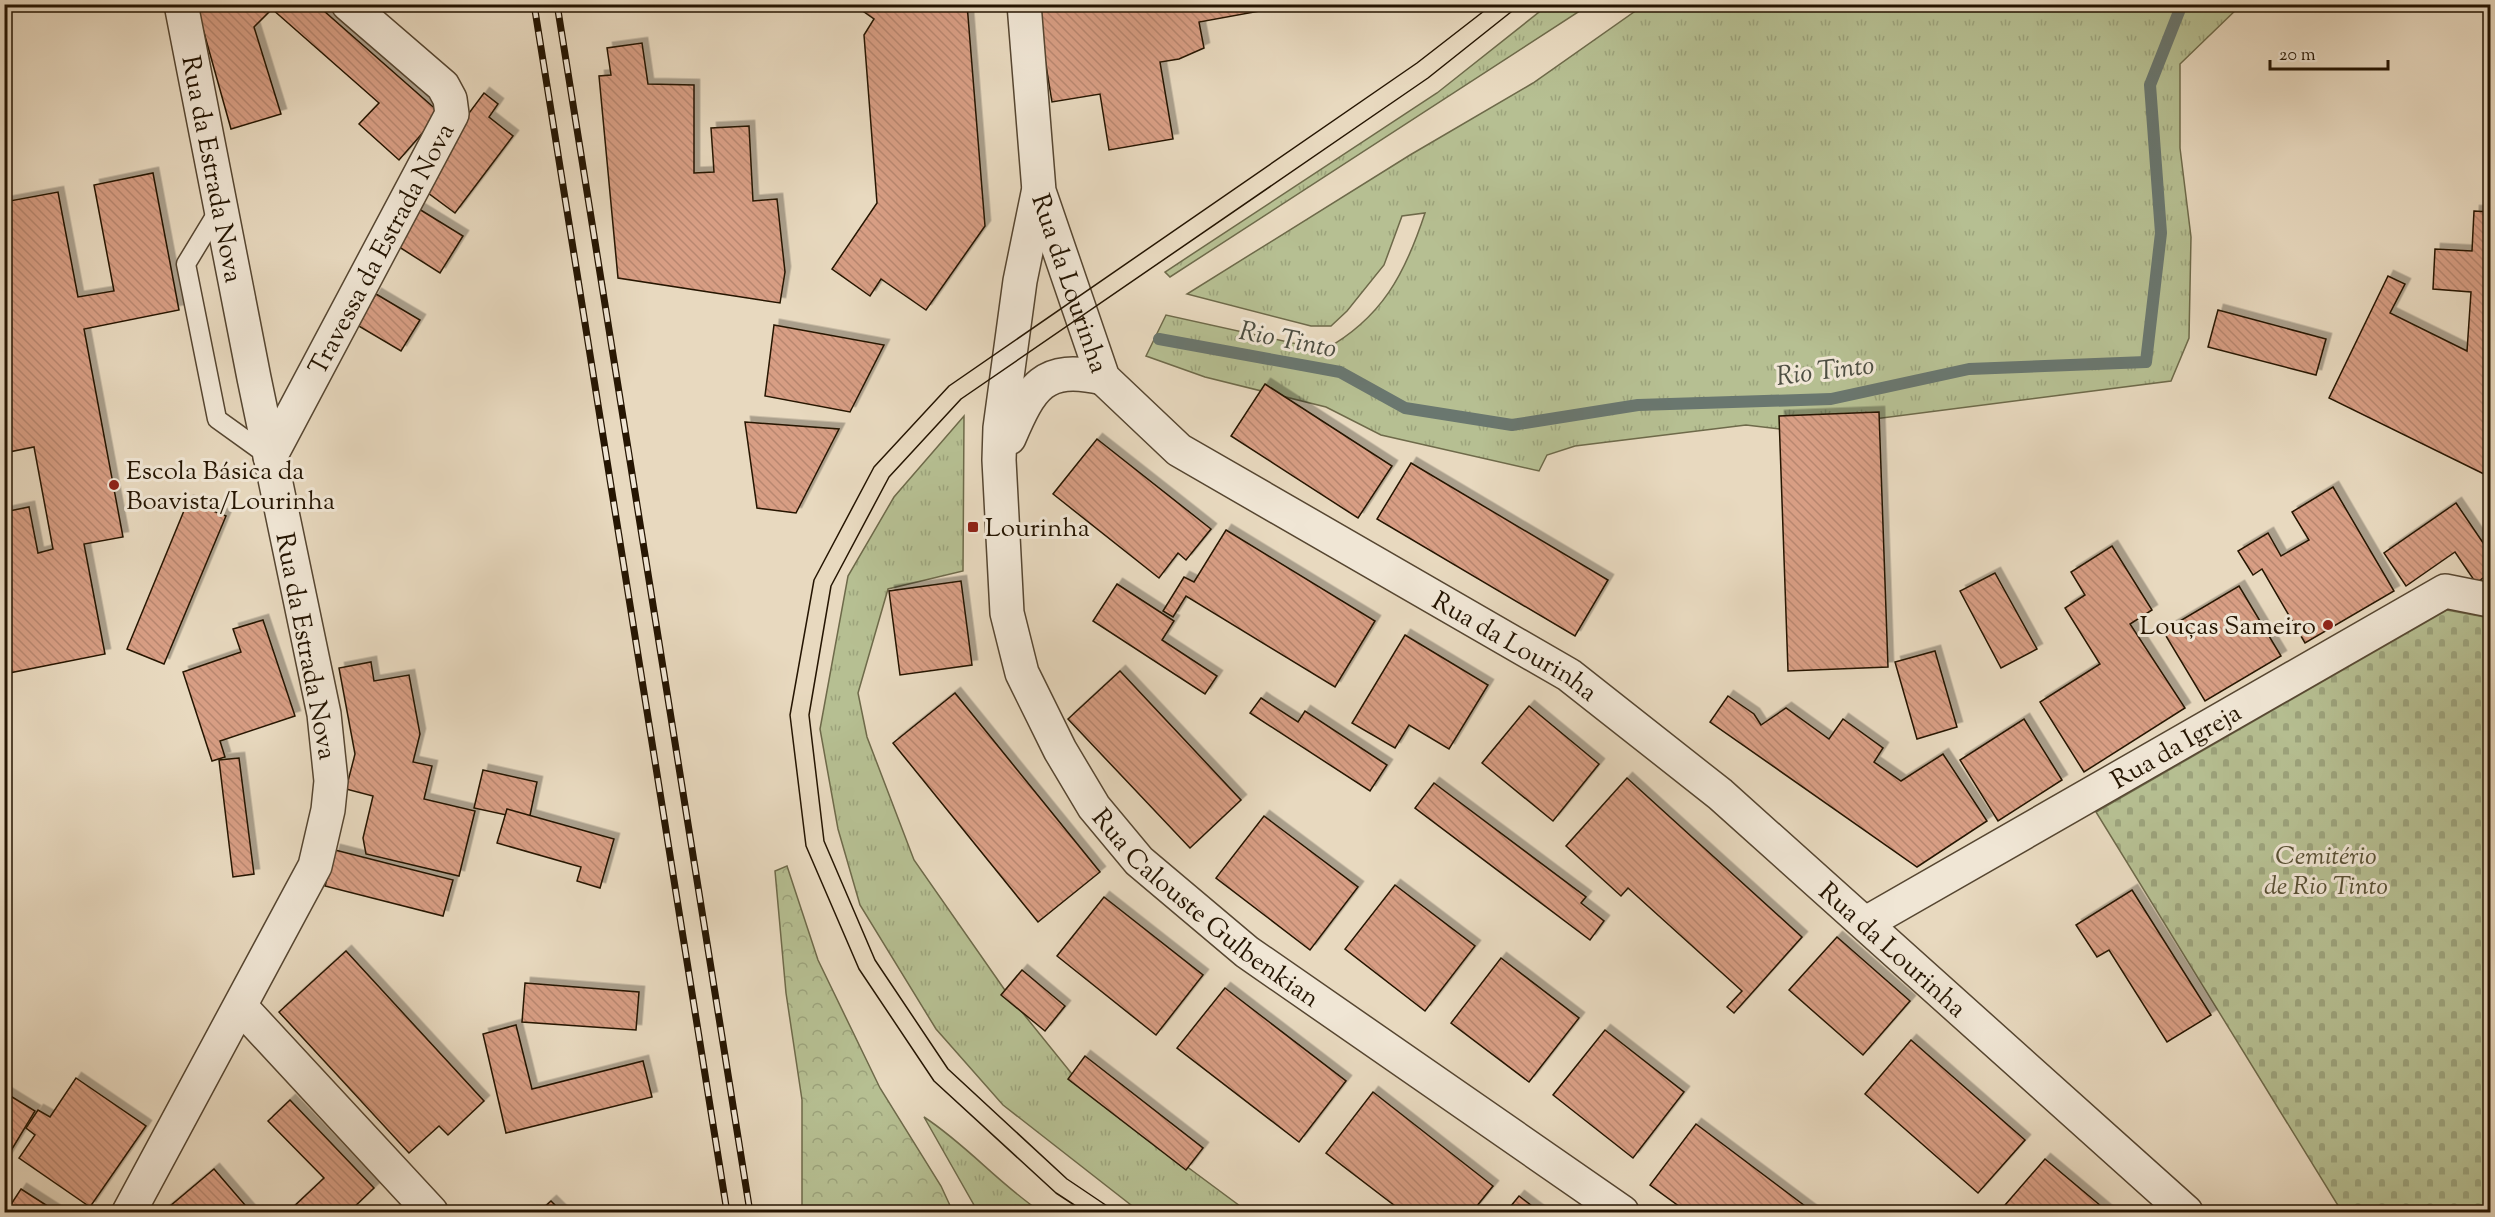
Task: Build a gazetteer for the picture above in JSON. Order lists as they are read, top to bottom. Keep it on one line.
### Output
{"streets":{"street":["Rua da Estrada Nova","Travessa da Estrada Nova","Rua da Lourinha","Rua da Igreja","Rua Calouste Gulbenkian"]},"crossings":[["Rua da Estrada Nova","Travessa da Estrada Nova"],["Rua da Lourinha","Rua da Igreja"],["Rua da Lourinha","Rua Calouste Gulbenkian"]],"water":["Rio Tinto"],"parks":["Cemitério de Rio Tinto"],"places":{"other":["Escola Básica da Boavista/Lourinha","Louças Sameiro"],"transit":["Lourinha"]},"scale_bar":"20 m"}
